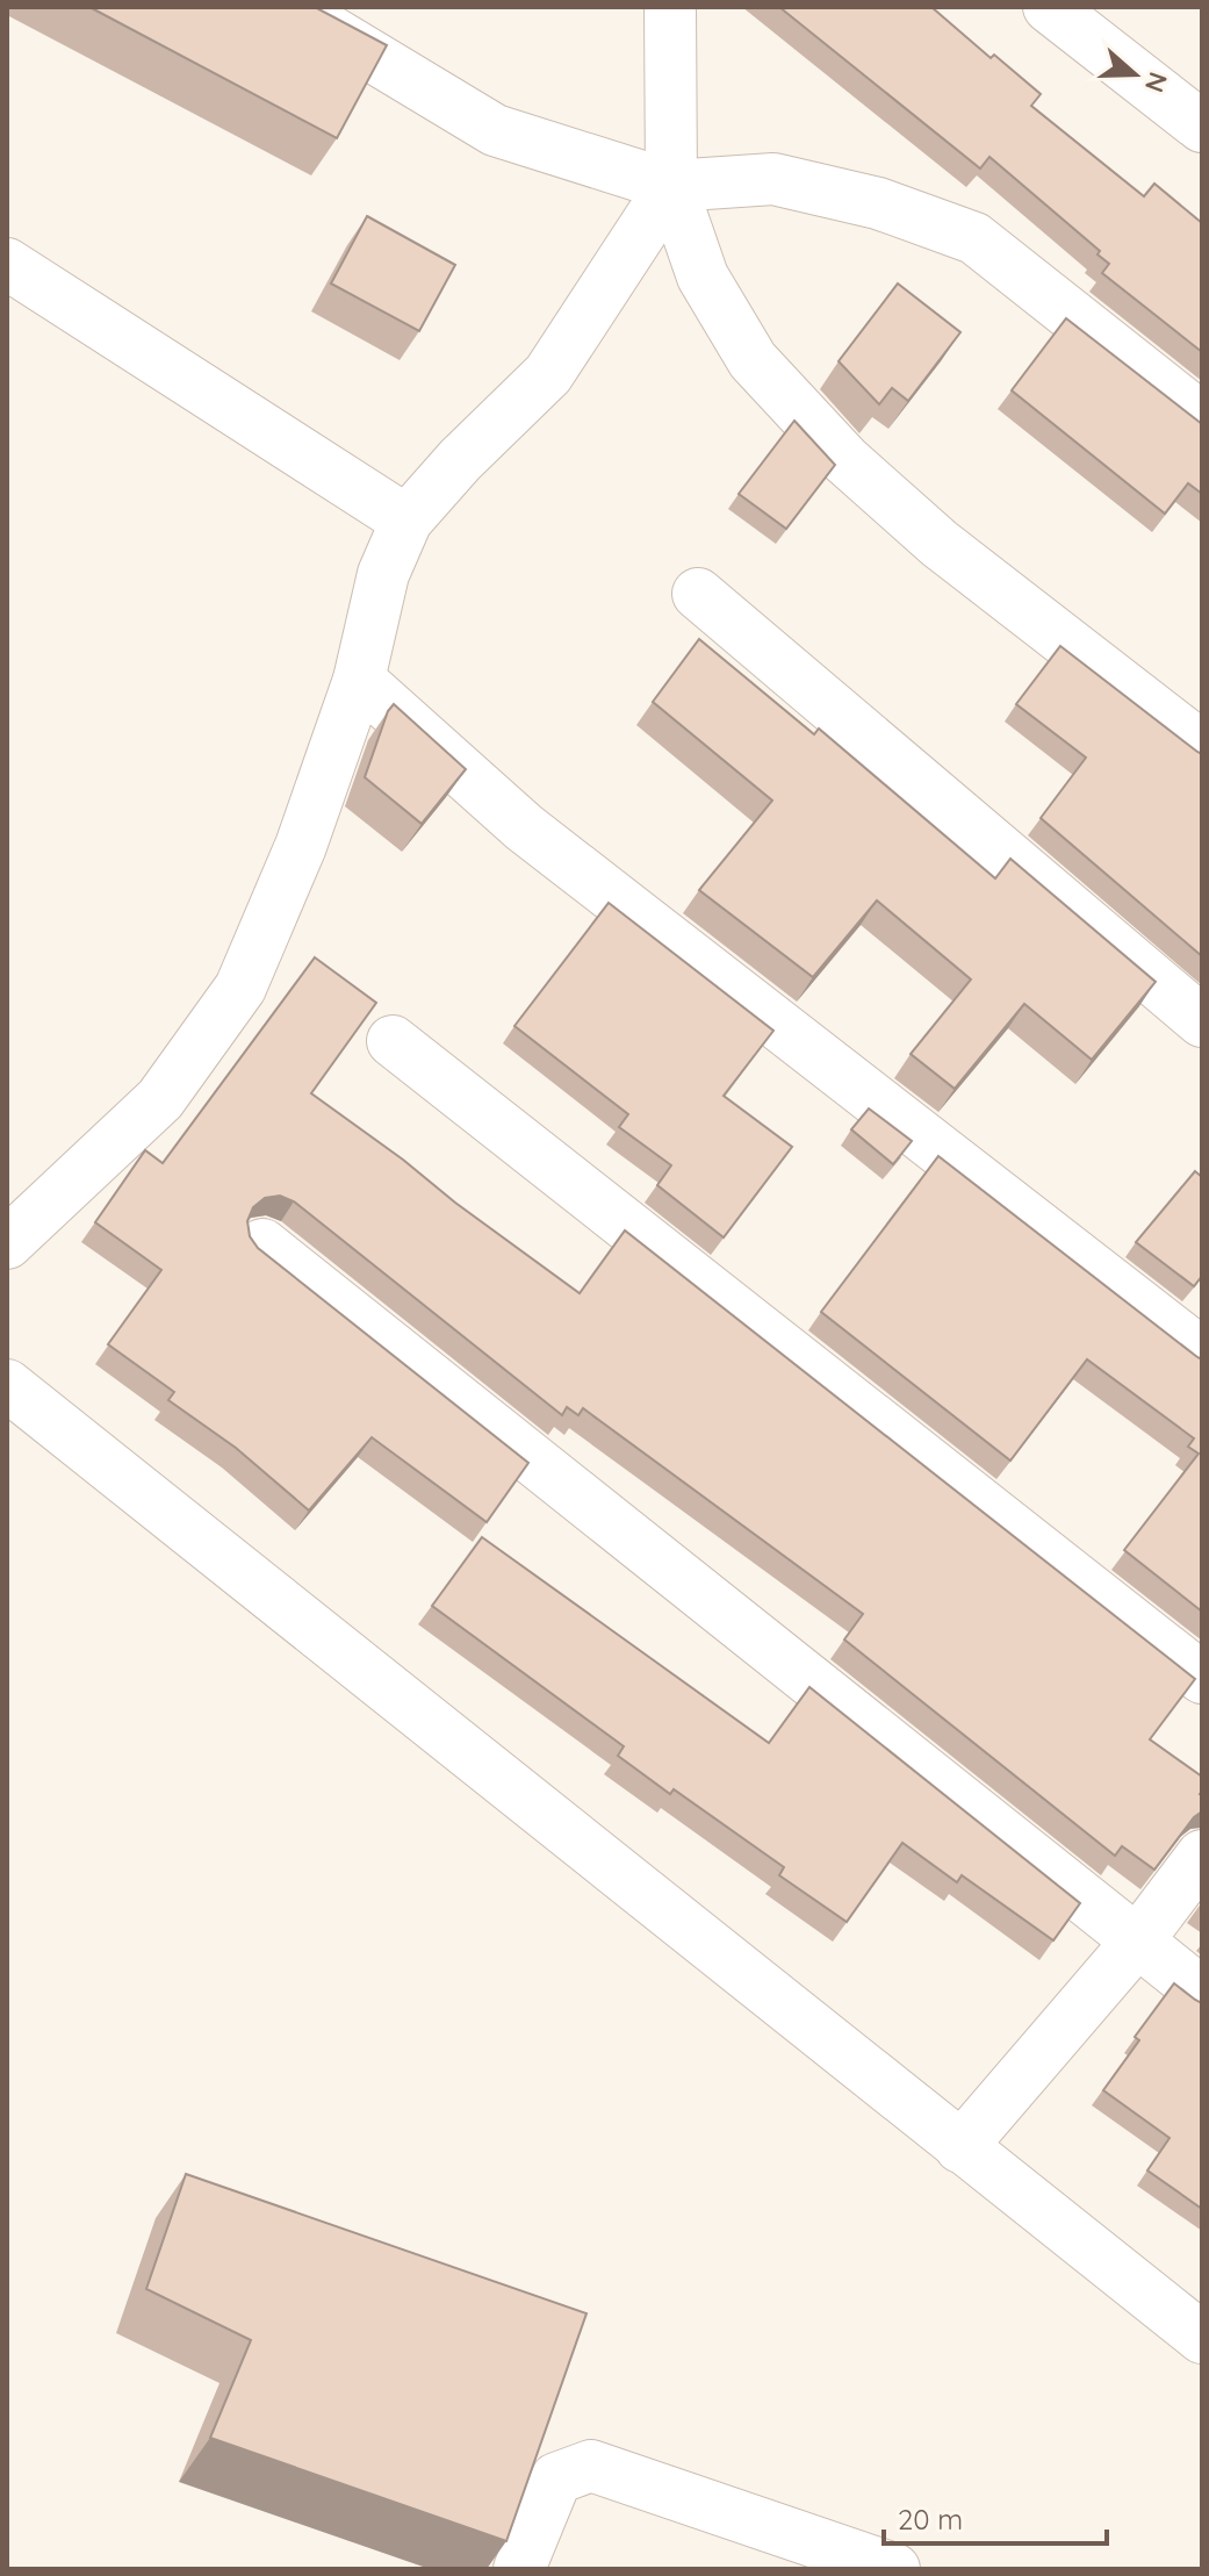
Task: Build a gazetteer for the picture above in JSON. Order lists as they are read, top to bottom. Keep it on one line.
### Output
{"scale_bar":"20 m","north":"right"}
